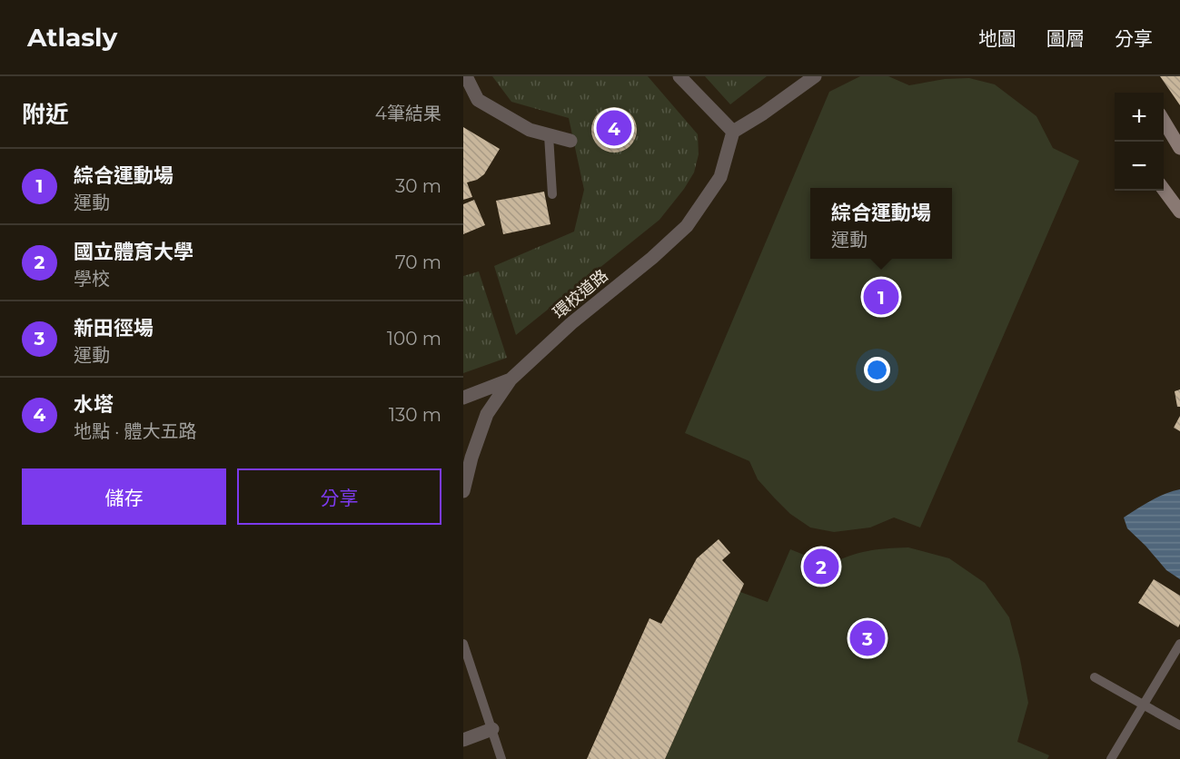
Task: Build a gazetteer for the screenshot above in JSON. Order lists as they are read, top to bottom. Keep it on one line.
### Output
{"streets":{"street":["環校道路"]},"page":{"header":"Atlasly","nav":["地圖","圖層","分享"],"heading":["附近","4筆結果"],"map_buttons":["+","−"],"pins":["4","1","2","3"],"list":[{"mark":"1","name":"綜合運動場","note":"運動","value":"30 m"},{"mark":"2","name":"國立體育大學","note":"學校","value":"70 m"},{"mark":"3","name":"新田徑場","note":"運動","value":"100 m"},{"mark":"4","name":"水塔","note":"地點 · 體大五路","value":"130 m"}],"popup":["綜合運動場","運動"],"buttons":["儲存","分享"]}}
